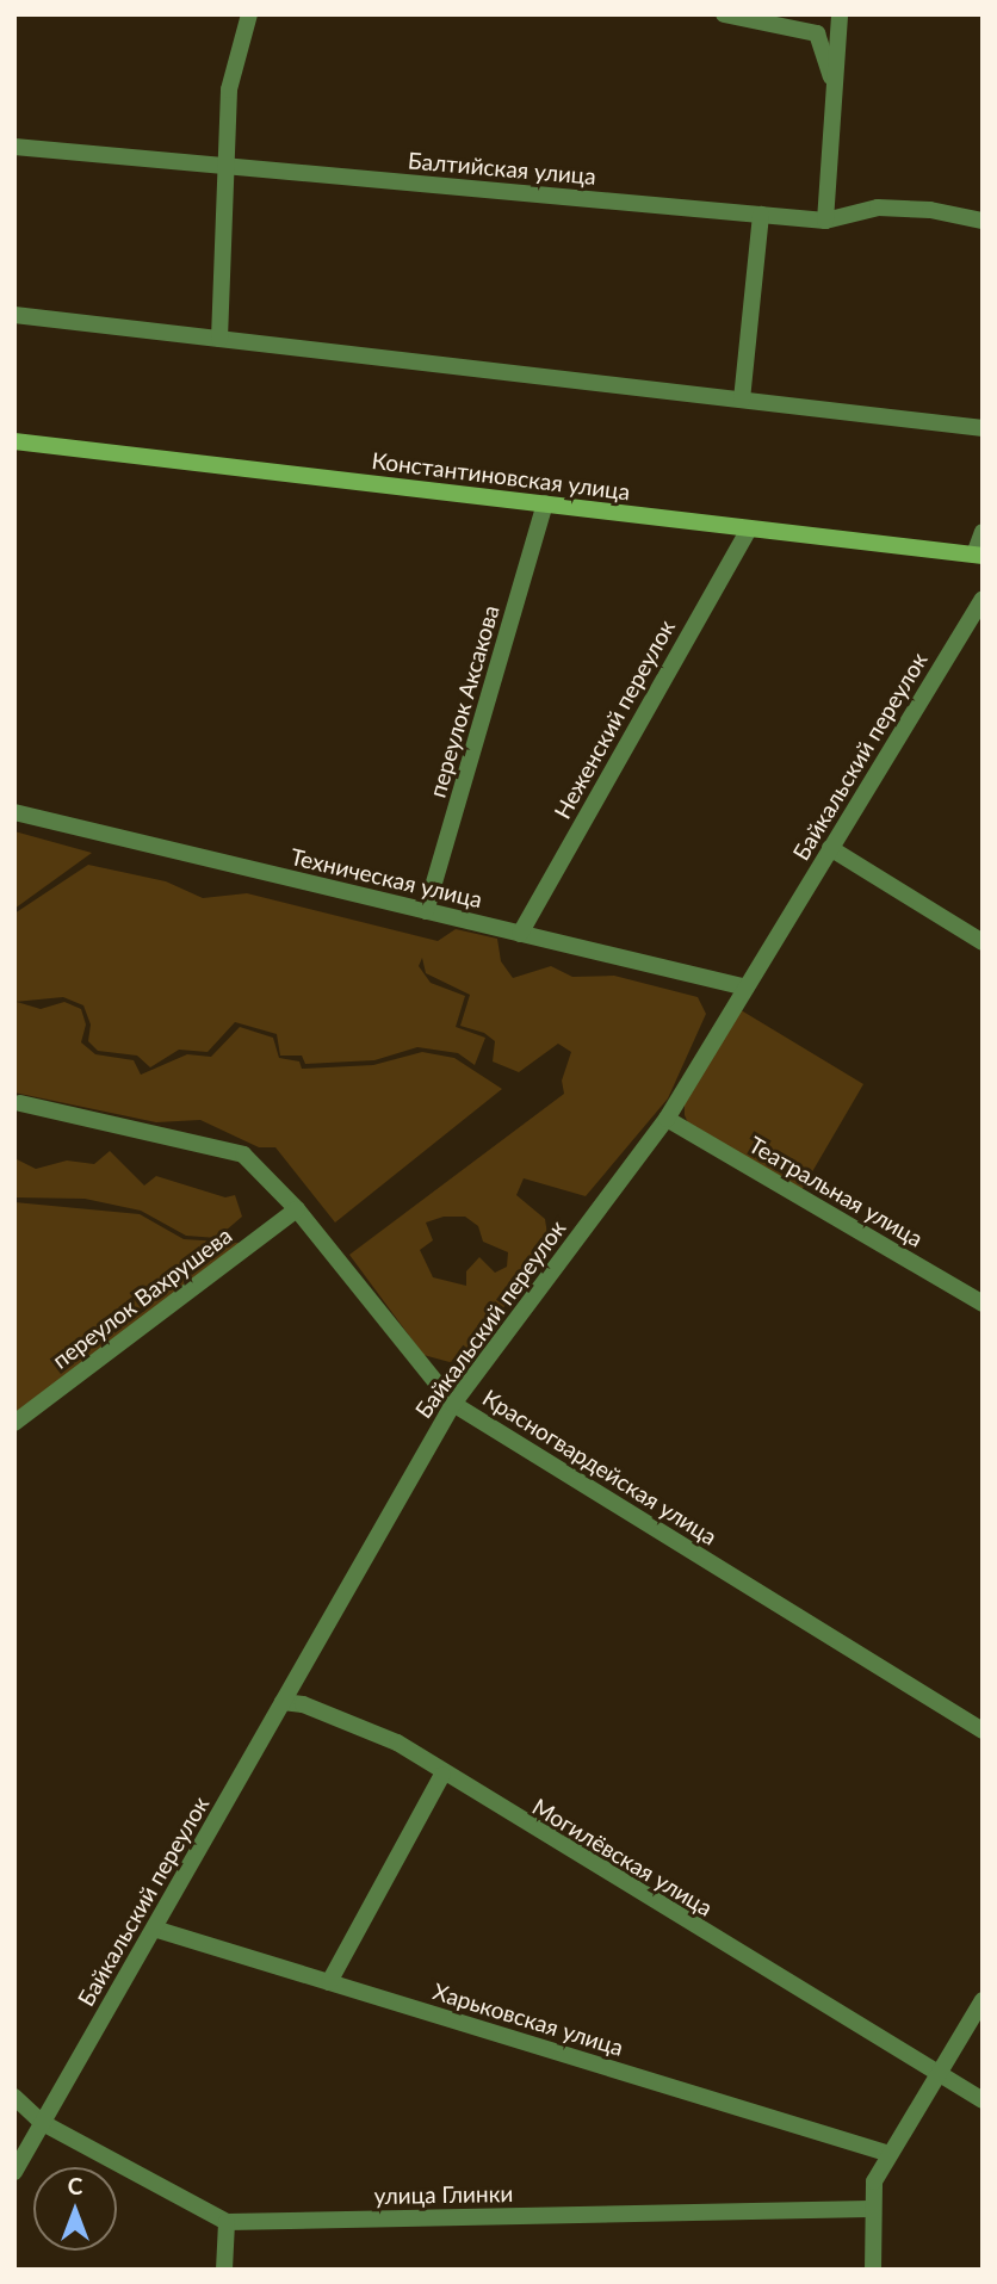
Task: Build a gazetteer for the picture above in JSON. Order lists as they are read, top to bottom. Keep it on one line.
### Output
{"streets":{"street":["Балтийская улица","Константиновская улица","переулок Аксакова","Неженский переулок","Байкальский переулок","Техническая улица","Театральная улица","переулок Вахрушева","Красногвардейская улица","Могилёвская улица","Харьковская улица","улица Глинки"]},"crossings":[["Константиновская улица","переулок Аксакова"],["Константиновская улица","Неженский переулок"],["переулок Аксакова","Техническая улица"],["Неженский переулок","Техническая улица"],["Байкальский переулок","Техническая улица"],["Байкальский переулок","Театральная улица"],["Байкальский переулок","Красногвардейская улица"],["Байкальский переулок","Могилёвская улица"],["Байкальский переулок","Харьковская улица"],["Байкальский переулок","улица Глинки"],["переулок Вахрушева","Красногвардейская улица"]],"north":"top"}
